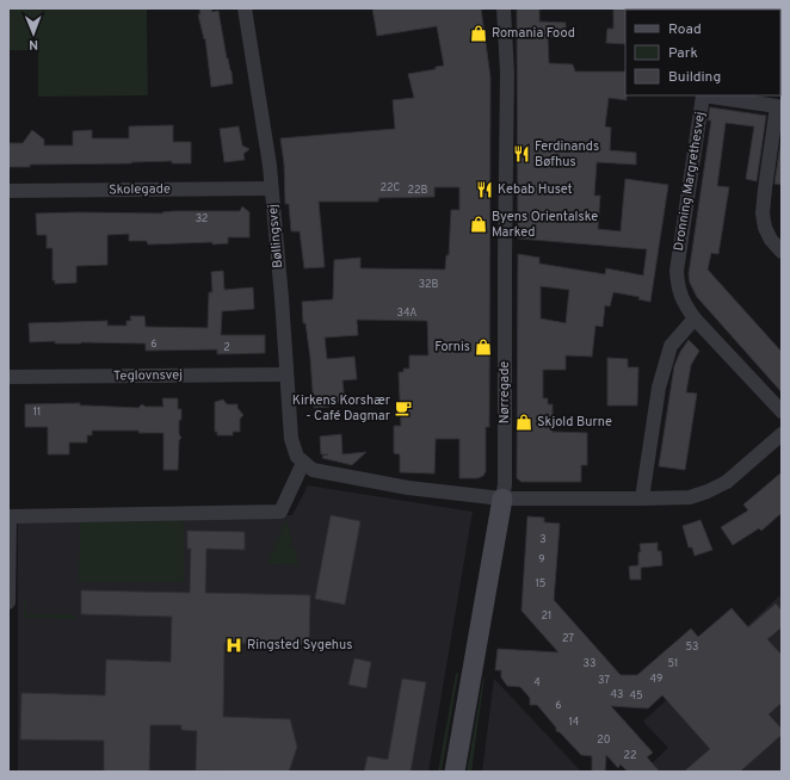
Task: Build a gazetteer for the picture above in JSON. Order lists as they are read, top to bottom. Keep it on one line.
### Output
{"streets":{"street":["Dronning Margrethesvej","Skolegade","Bøllingsvej","Teglovnsvej","Nørregade"]},"crossings":[["Skolegade","Bøllingsvej"],["Bøllingsvej","Teglovnsvej"]],"places":{"shop":["Romania Food","Byens Orientalske Marked","Fornis","Skjold Burne"],"restaurant":["Ferdinands Bøfhus","Kebab Huset"],"cafe":["Kirkens Korshær - Café Dagmar"],"hospital":["Ringsted Sygehus"]},"house_numbers":["22C","22B","32","32B","34A","6","2","11","3","9","15","21","27","53","33","51","49","37","4","43","45","6","14","20","22"],"legend":["Road","Park","Building"],"north":"bottom"}
